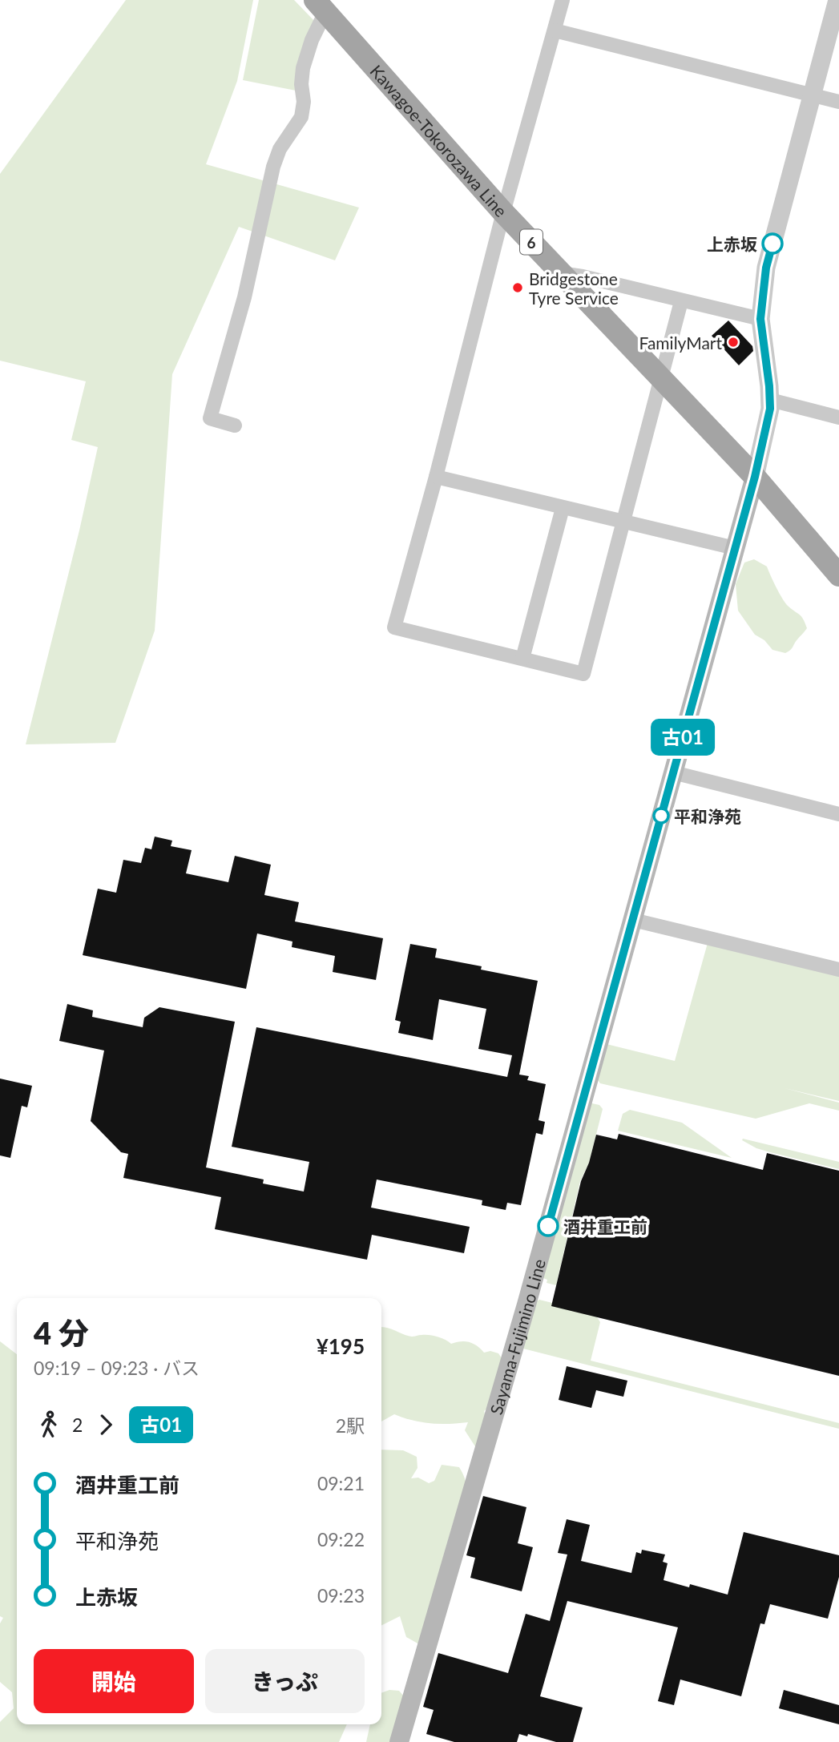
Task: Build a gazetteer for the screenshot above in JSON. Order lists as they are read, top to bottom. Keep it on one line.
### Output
{"streets":{"main road":["Kawagoe-Tokorozawa Line","6","Sayama-Fujimino Line"]},"crossings":[["Kawagoe-Tokorozawa Line","Sayama-Fujimino Line"]],"places":["上赤坂","Bridgestone Tyre Service","FamilyMart","平和浄苑","酒井重工前"],"lines":["bus line 古01"],"page":{"on_map":"古01","heading":["4 分","09:19 – 09:23 · バス","¥195"],"legs":["2","古01","2駅"],"list":[{"name":"酒井重工前","value":"09:21"},{"name":"平和浄苑","value":"09:22"},{"name":"上赤坂","value":"09:23"}],"buttons":["開始","きっぷ"]}}
